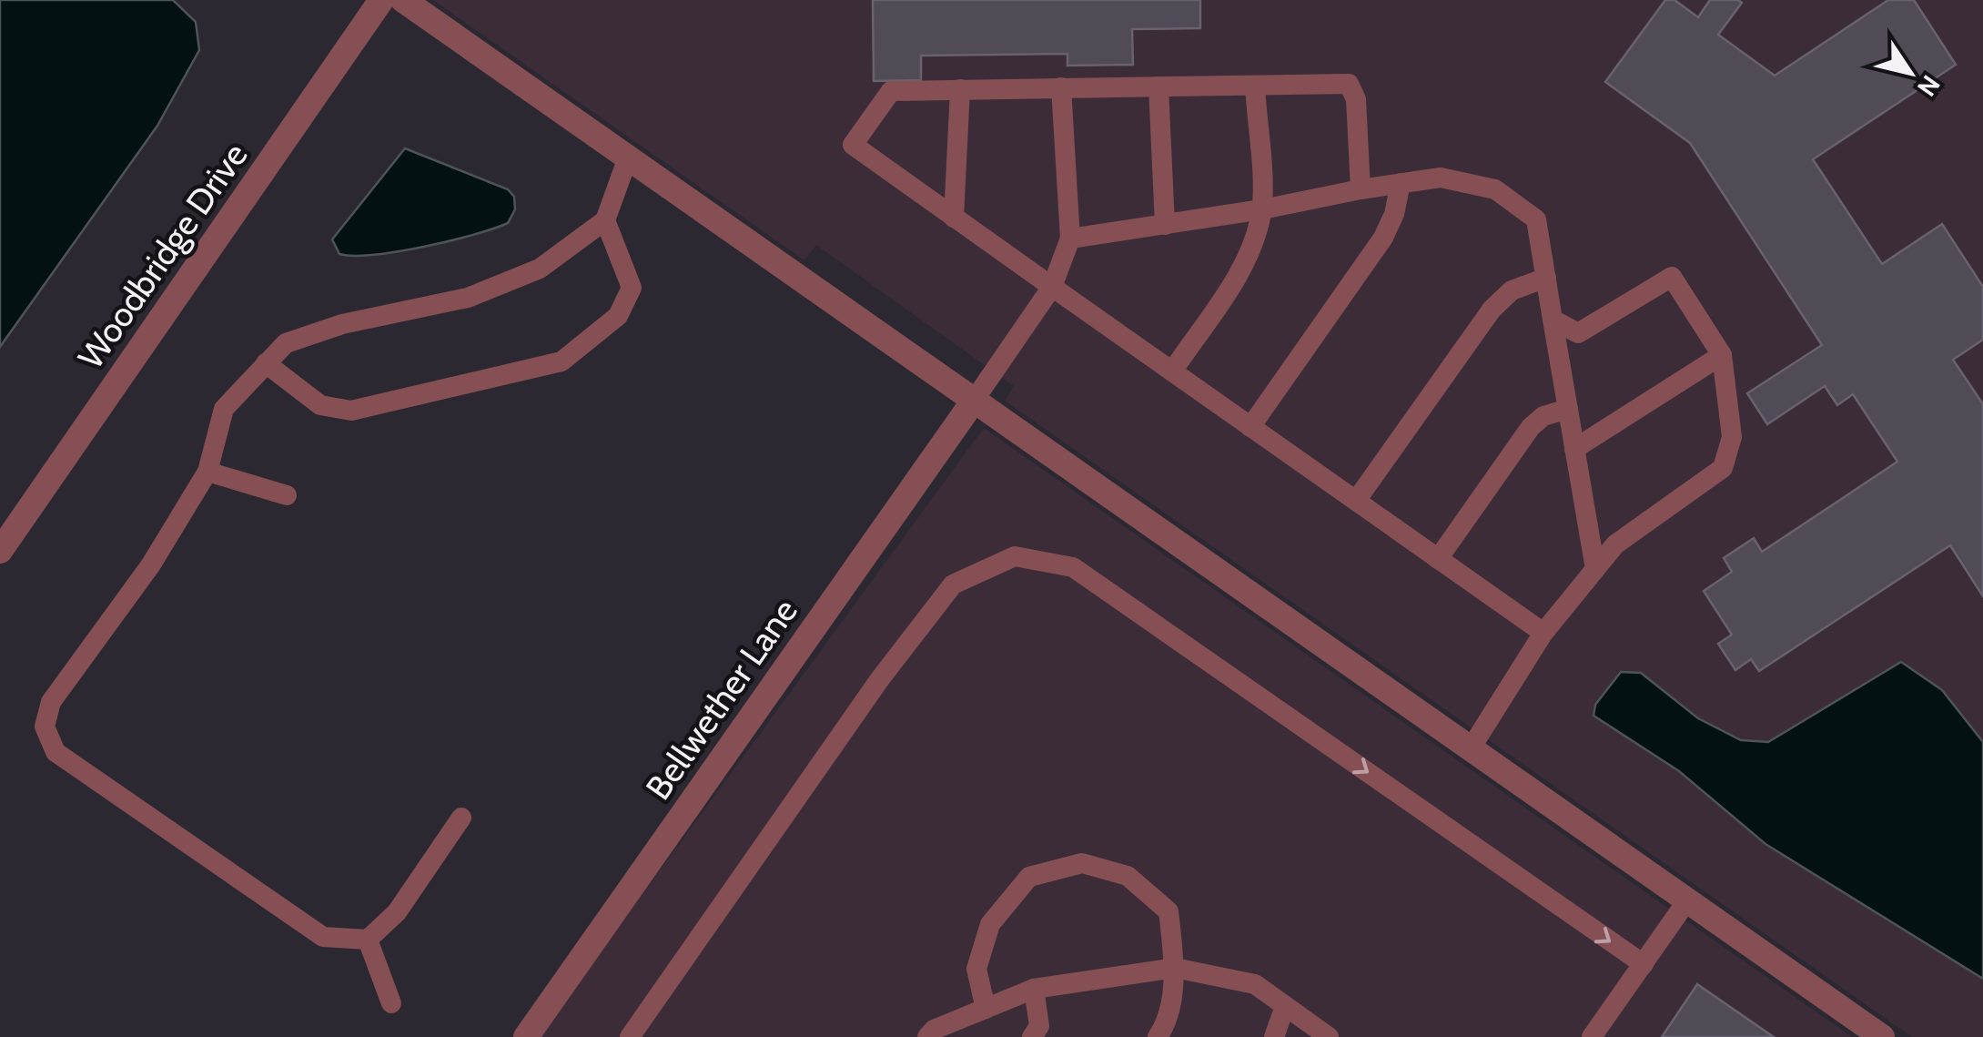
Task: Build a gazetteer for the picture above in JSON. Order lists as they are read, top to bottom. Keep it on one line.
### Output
{"streets":{"street":["Woodbridge Drive","Bellwether Lane"]},"north":"bottom right"}
